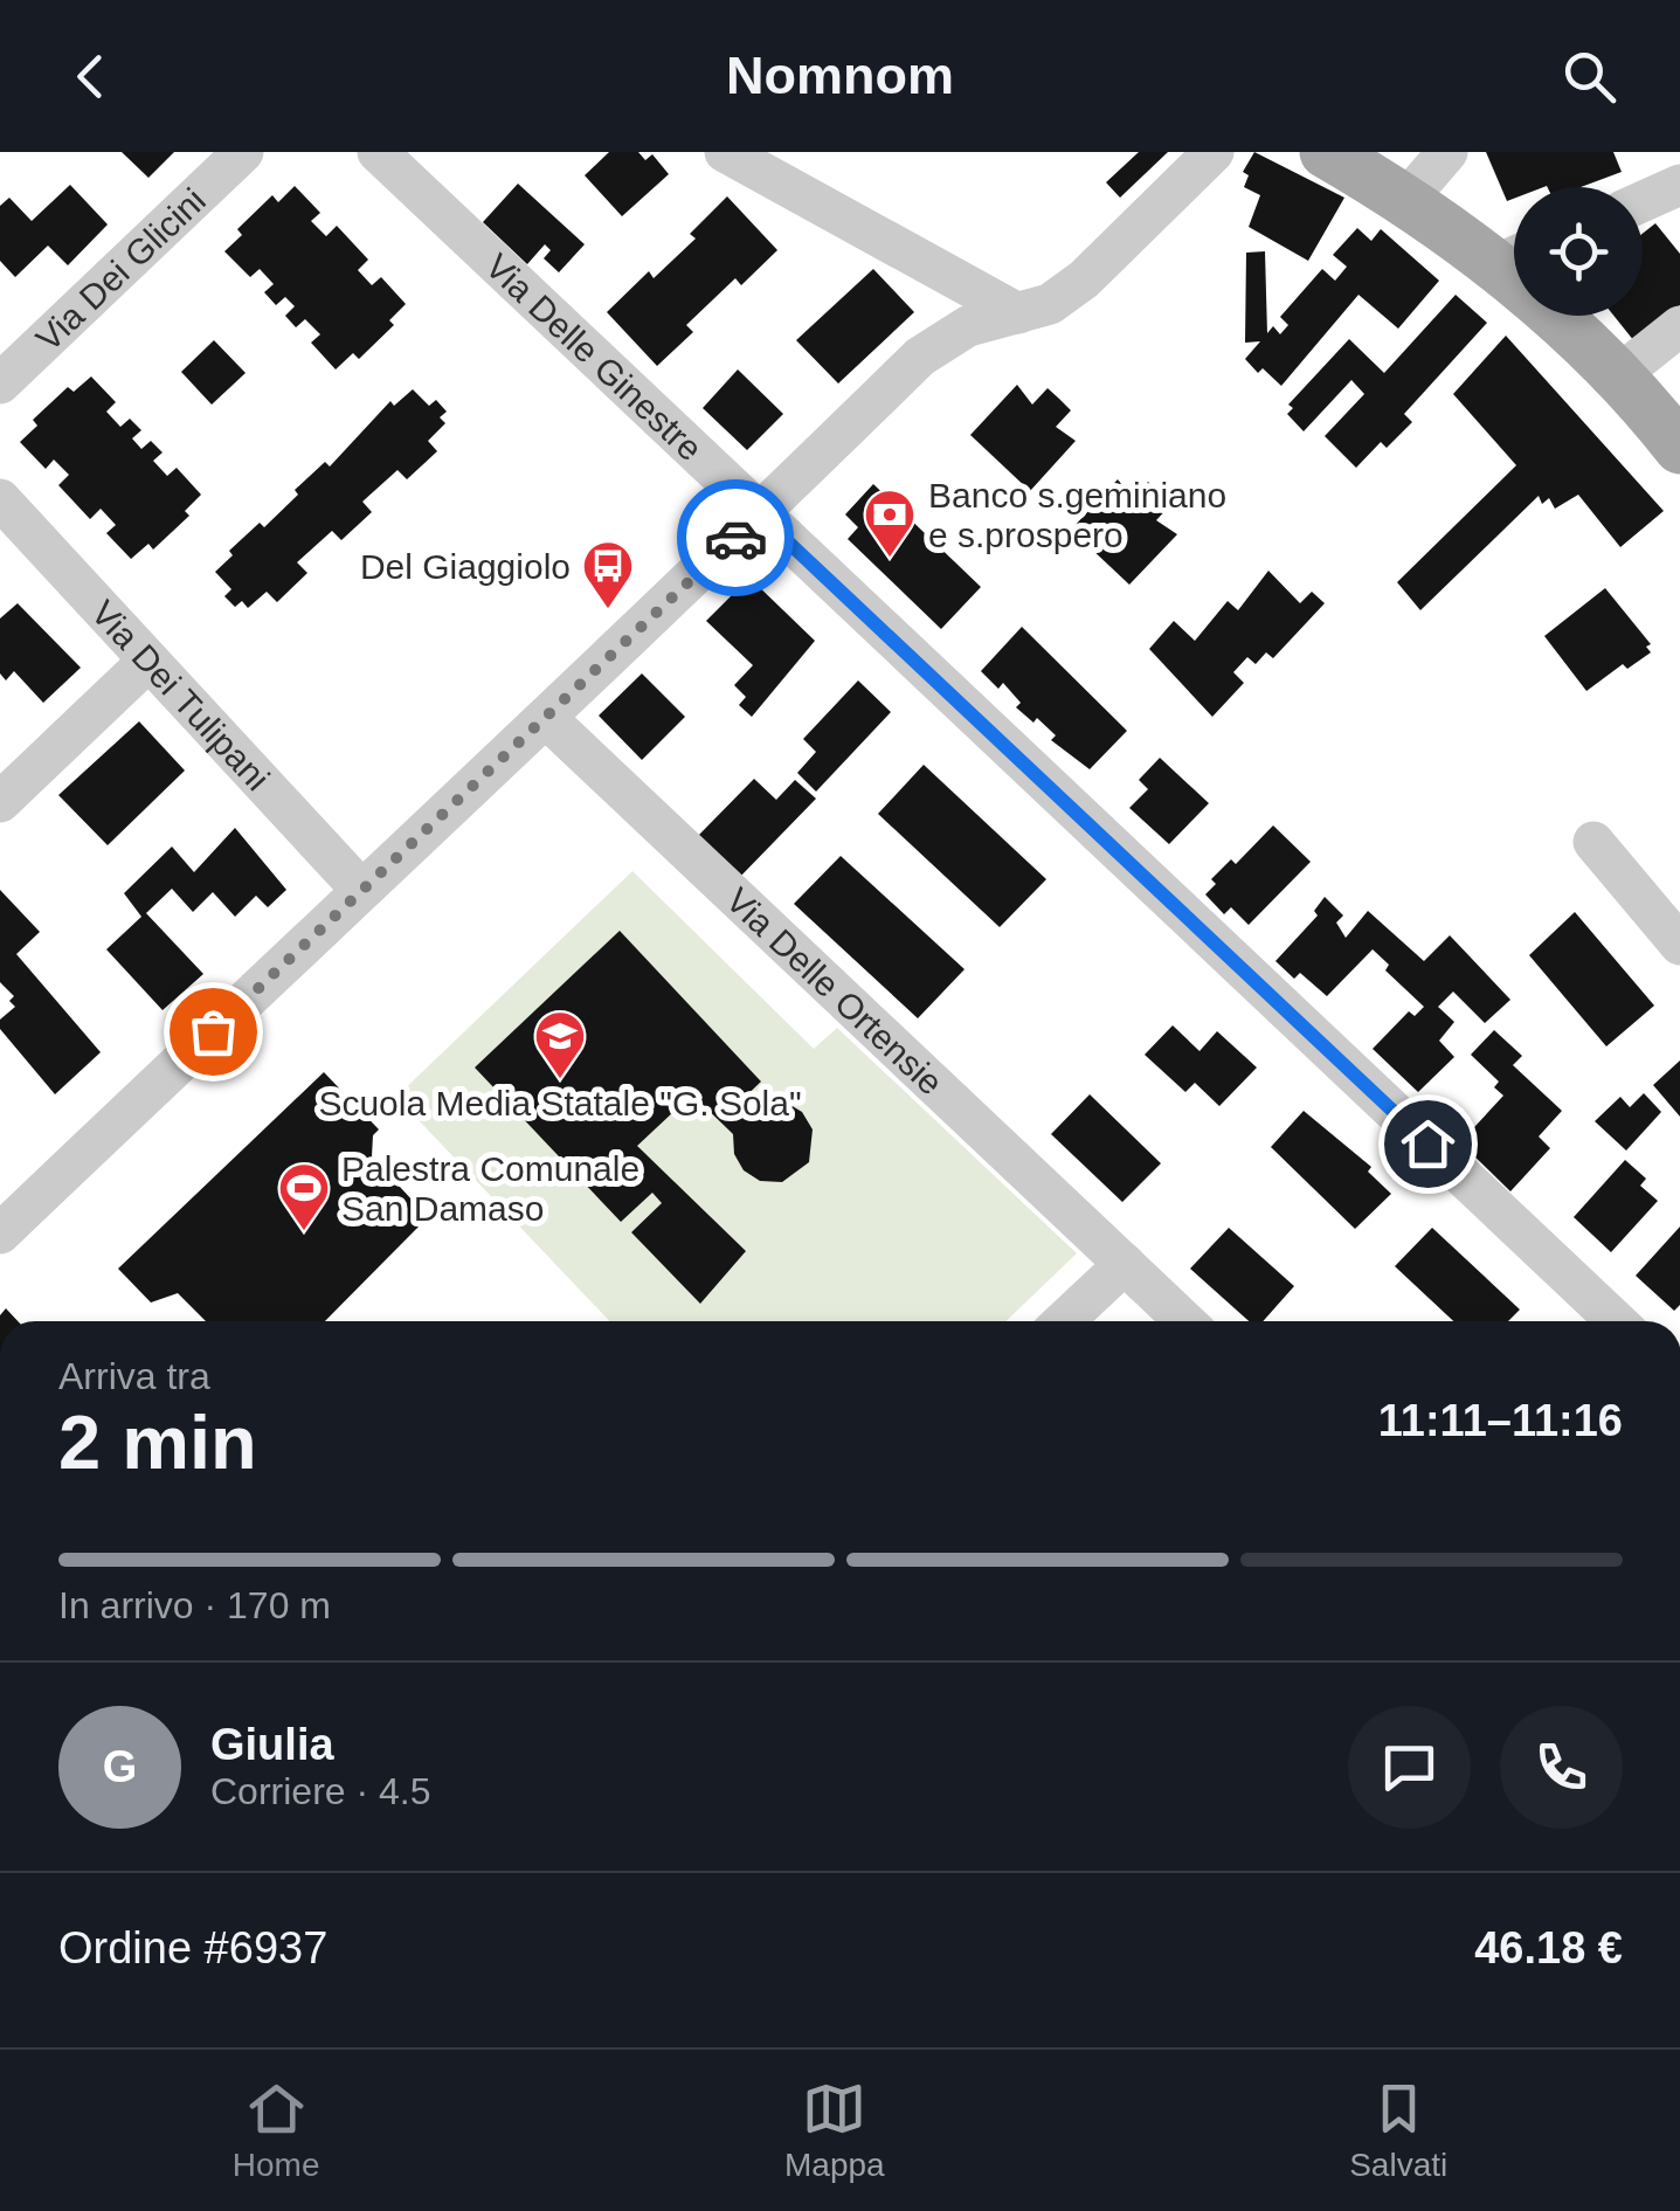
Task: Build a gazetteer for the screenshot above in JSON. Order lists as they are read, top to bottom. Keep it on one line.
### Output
{"streets":{"street":["Via Dei Glicini","Via Delle Ginestre","Via Dei Tulipani","Via Delle Ortensie"]},"places":{"bank":["Banco s.geminiano e s.prospero"],"bus stop":["Del Giaggiolo"],"school or university":["Scuola Media Statale \"G. Sola\""],"sports":["Palestra Comunale San Damaso"]},"page":{"header":"Nomnom","heading":["2 min","Arriva tra","11:11–11:16"],"panel":["Giulia","Corriere · 4.5","Ordine #6937","46.18 €"],"bar":"In arrivo · 170 m","round":"G","tabs":["Home","Mappa","Salvati"]}}
